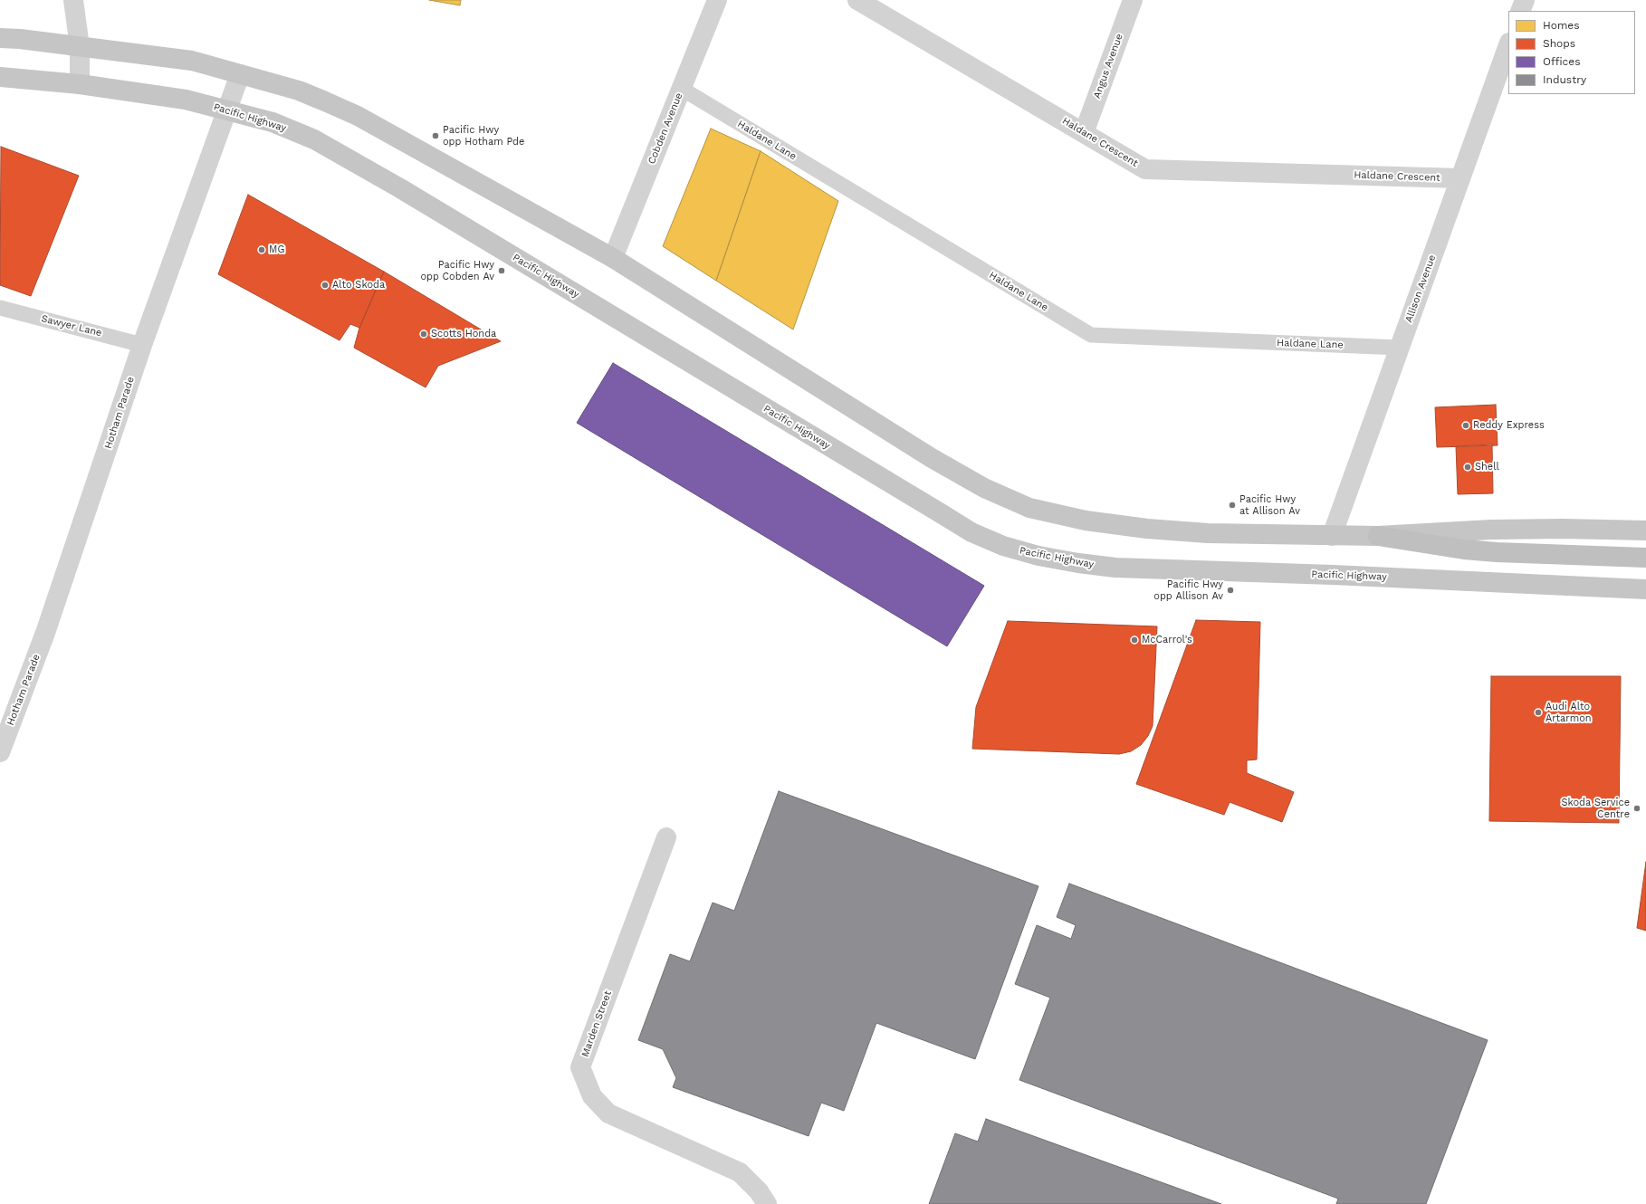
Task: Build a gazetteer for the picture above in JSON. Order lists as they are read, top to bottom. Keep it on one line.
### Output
{"streets":{"main road":["Pacific Highway"],"street":["Angus Avenue","Cobden Avenue","Haldane Crescent","Allison Avenue","Hotham Parade","Marden Street"],"lane":["Haldane Lane","Sawyer Lane"]},"crossings":[["Angus Avenue","Haldane Crescent"],["Pacific Highway","Hotham Parade"],["Cobden Avenue","Haldane Lane"],["Haldane Lane","Allison Avenue"],["Haldane Crescent","Allison Avenue"],["Sawyer Lane","Hotham Parade"]],"places":["Pacific Hwy opp Hotham Pde","MG","Pacific Hwy opp Cobden Av","Alto Skoda","Scotts Honda","Reddy Express","Shell","Pacific Hwy at Allison Av","Pacific Hwy opp Allison Av","McCarrol's","Audi Alto Artarmon","Skoda Service Centre"],"legend":["Homes","Shops","Offices","Industry"]}
